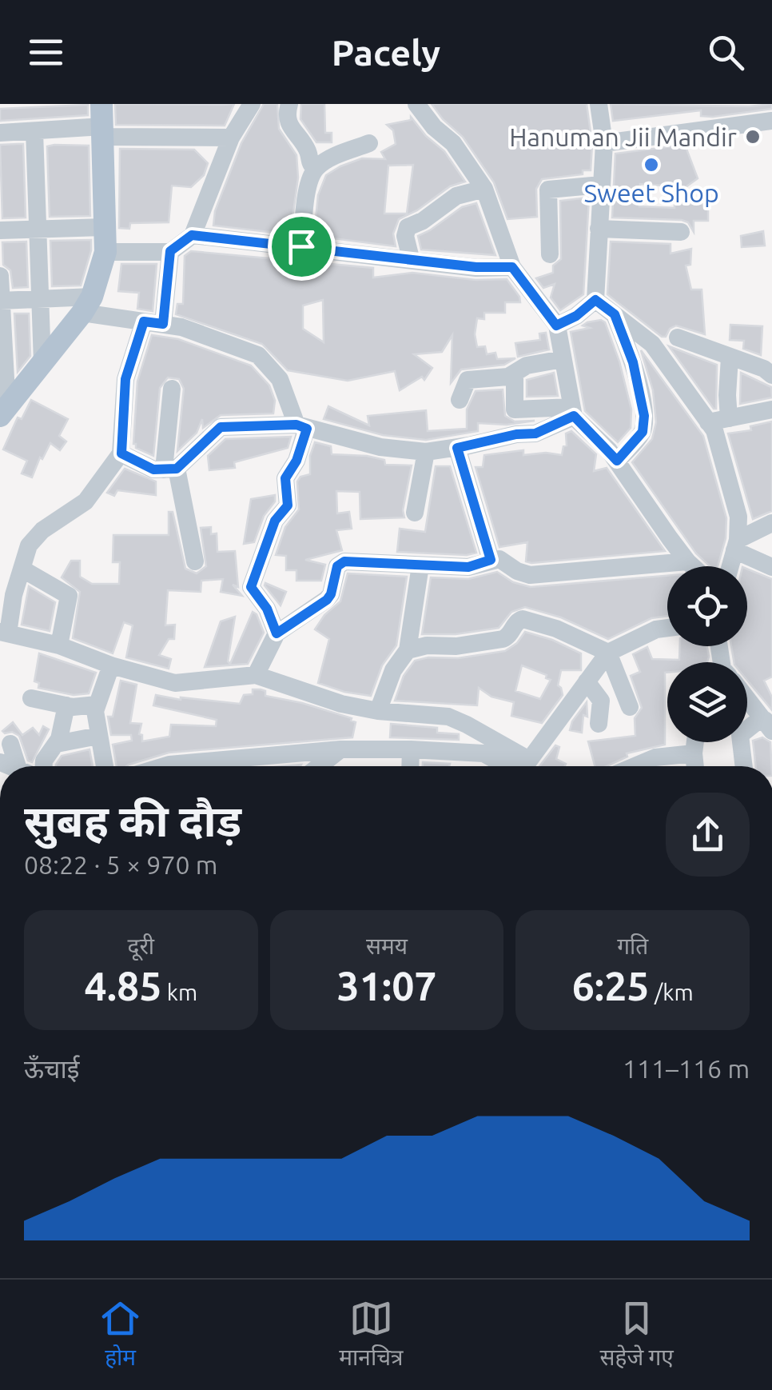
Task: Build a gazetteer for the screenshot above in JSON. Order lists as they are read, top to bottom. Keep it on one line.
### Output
{"places":["Hanuman Jii Mandir","Sweet Shop"],"page":{"header":"Pacely","heading":["सुबह की दौड़","08:22 · 5 × 970 m"],"stats":[["दूरी","4.85 km"],["समय","31:07"],["गति","6:25 /km"]],"chart":["ऊँचाई","111–116 m"],"tabs":["होम","मानचित्र","सहेजे गए"]}}
